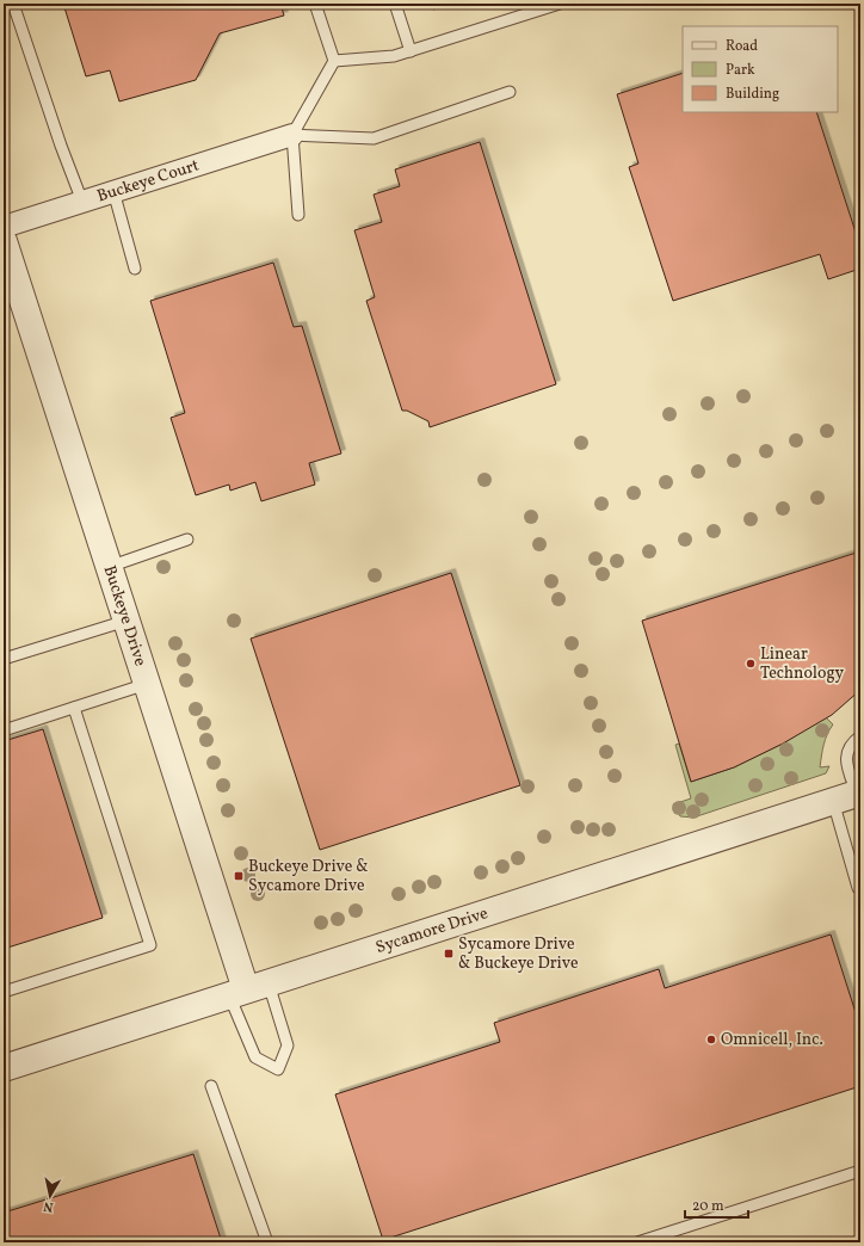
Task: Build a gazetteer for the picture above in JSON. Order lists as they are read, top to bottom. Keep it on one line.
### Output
{"streets":{"street":["Buckeye Court","Buckeye Drive","Sycamore Drive"]},"crossings":[["Buckeye Drive","Sycamore Drive"]],"places":{"other":["Linear Technology","Omnicell, Inc."],"transit":["Buckeye Drive & Sycamore Drive","Sycamore Drive & Buckeye Drive"]},"legend":["Road","Park","Building"],"scale_bar":"20 m","north":"bottom"}
